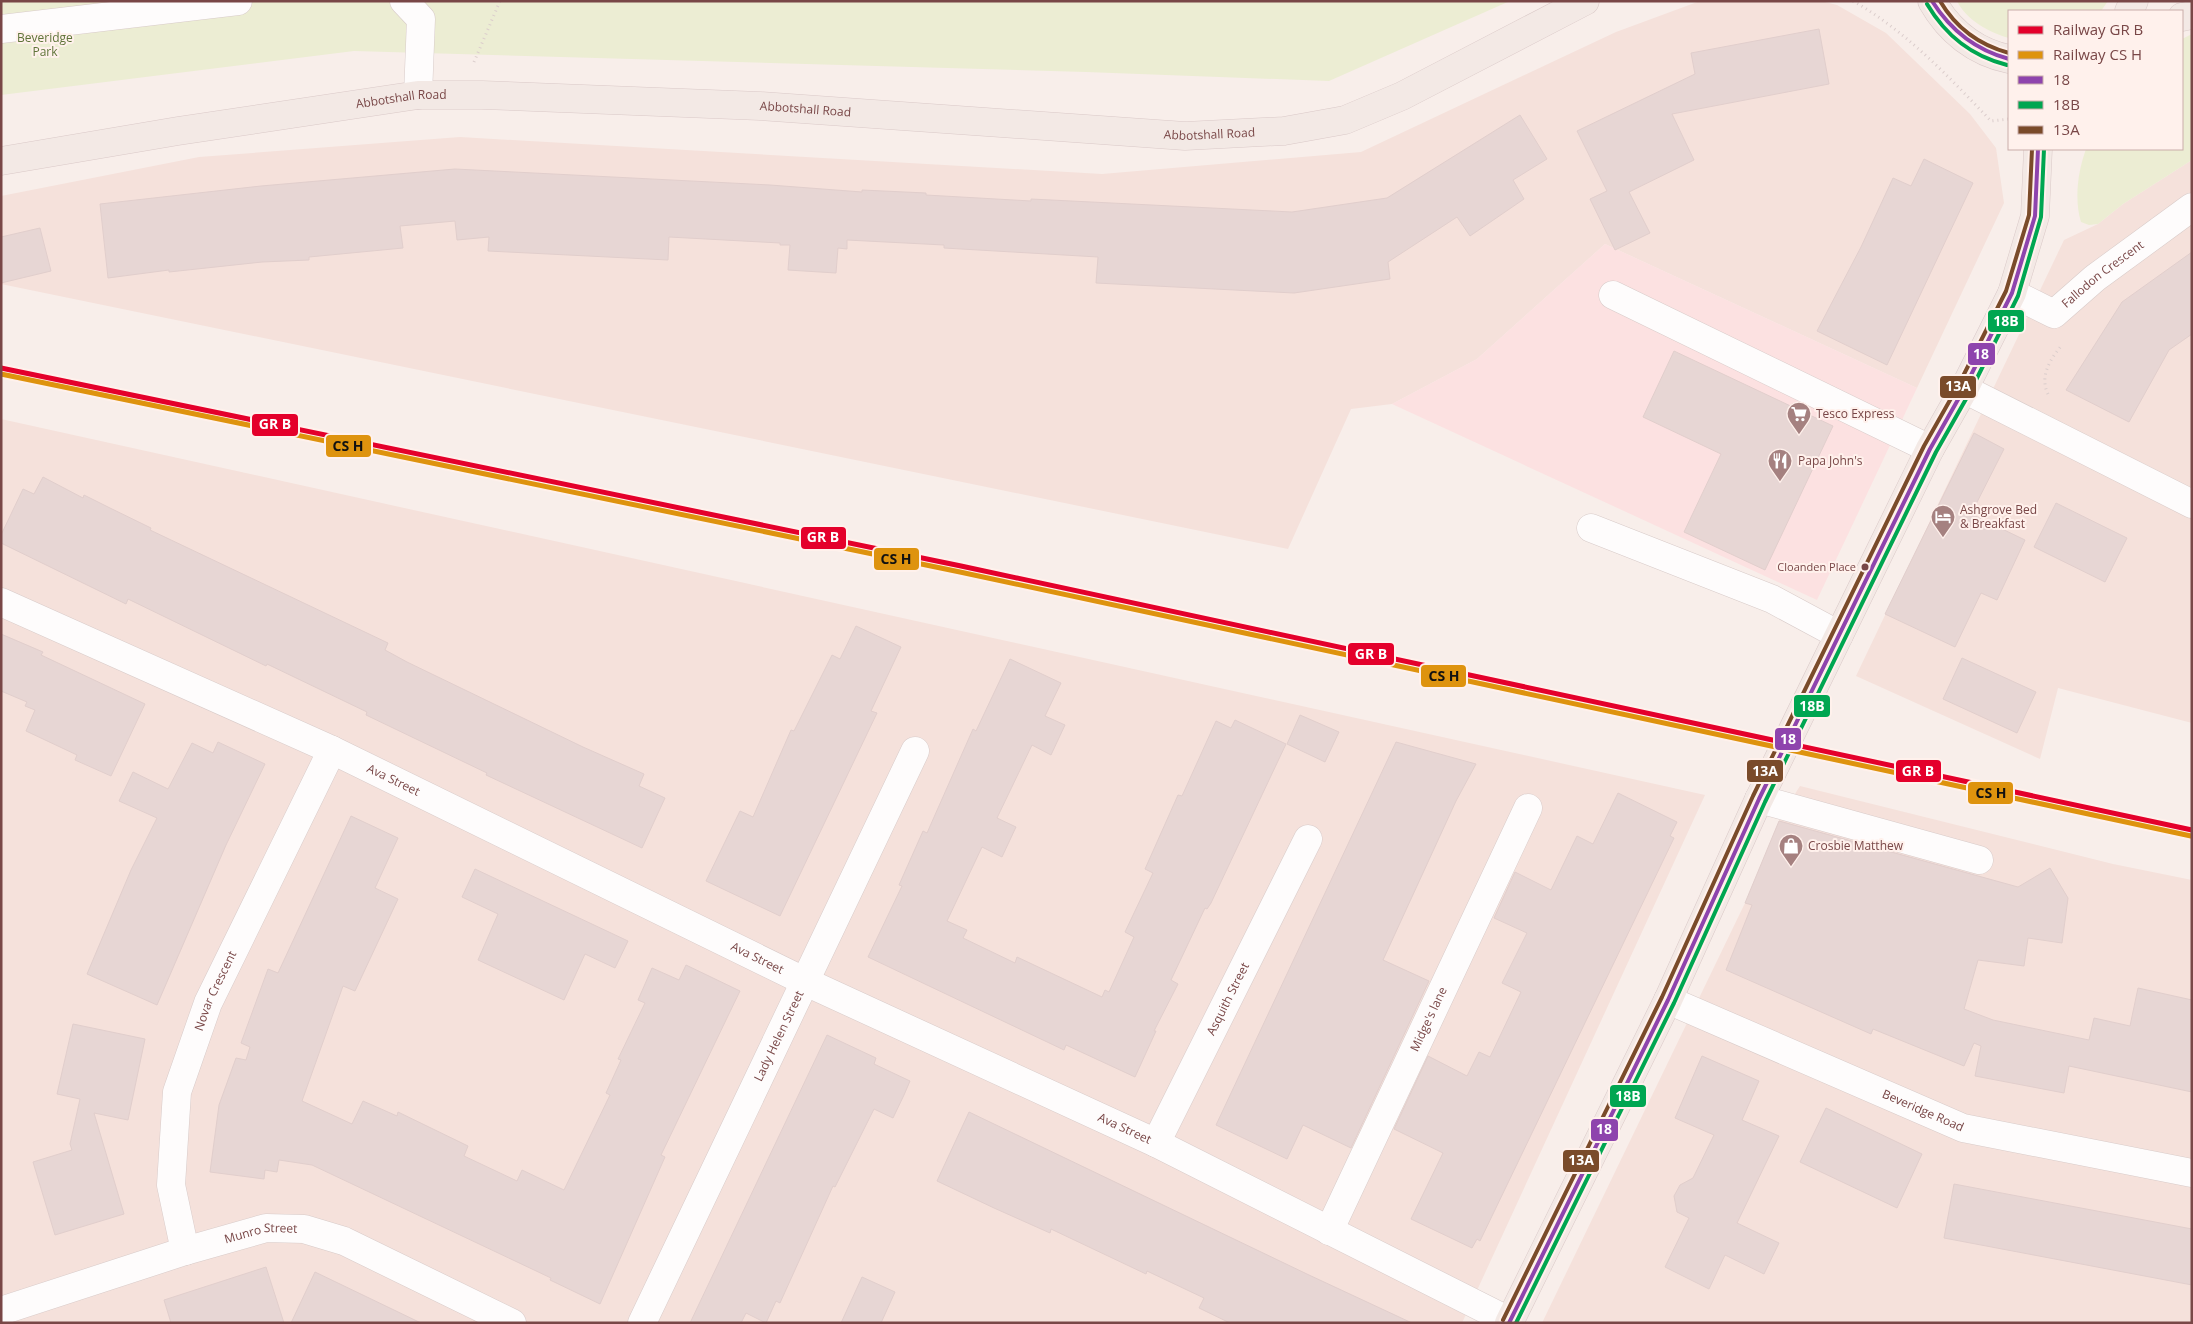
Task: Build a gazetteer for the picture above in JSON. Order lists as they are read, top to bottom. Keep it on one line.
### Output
{"streets":{"main road":["Abbotshall Road"],"street":["Fallodon Crescent","Ava Street","Novar Crescent","Asquith Street","Midge's lane","Lady Helen Street","Beveridge Road","Munro Street"]},"crossings":[["Ava Street","Novar Crescent"],["Ava Street","Asquith Street"],["Ava Street","Midge's lane"],["Ava Street","Lady Helen Street"],["Novar Crescent","Munro Street"]],"parks":["Beveridge Park"],"places":{"supermarket":["Tesco Express"],"restaurant":["Papa John's"],"hotel":["Ashgrove Bed & Breakfast"],"other":["Cloanden Place"],"shop":["Crosbie Matthew"]},"lines":["transit line 18","transit line 13A","transit line 18B"],"legend":["Railway GR B","Railway CS H","18","18B","13A"]}
